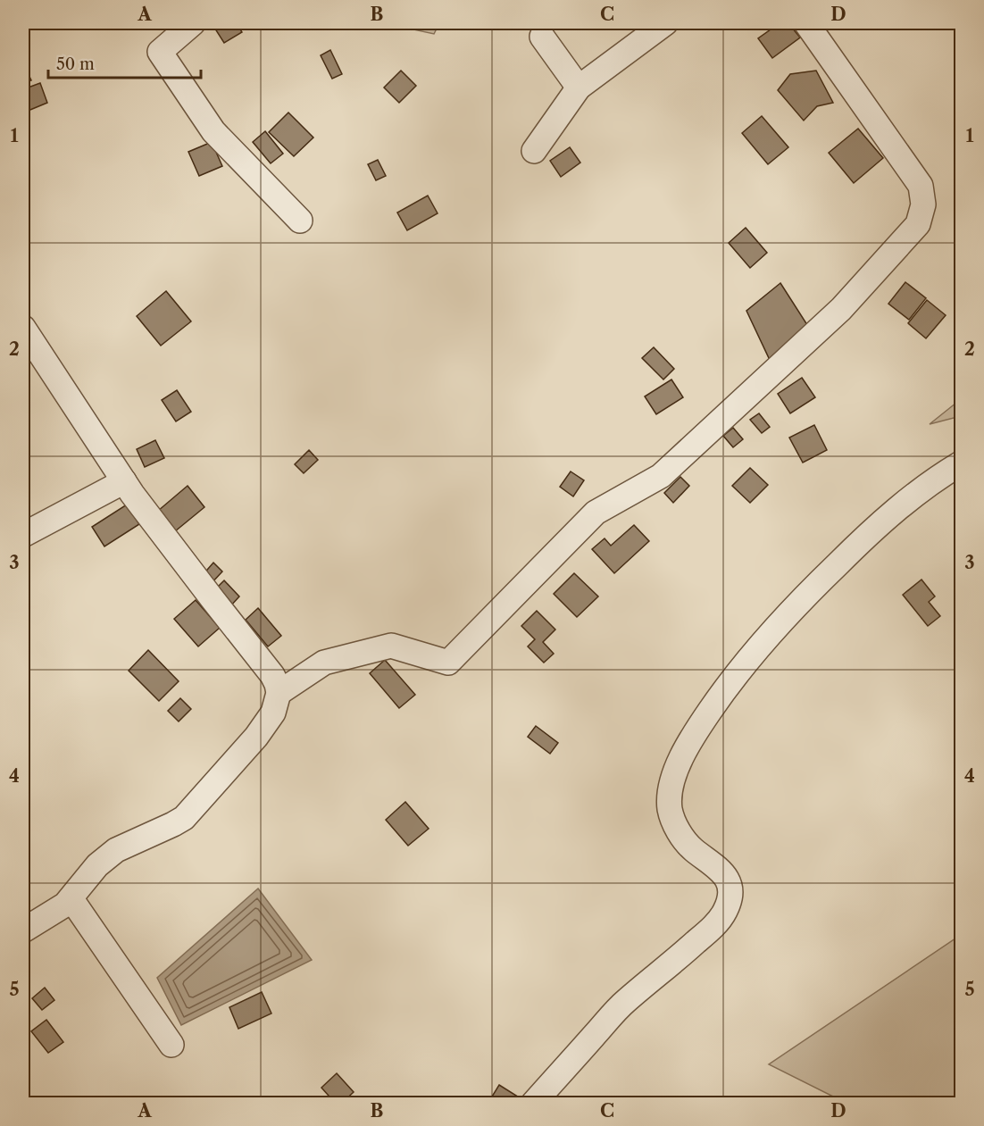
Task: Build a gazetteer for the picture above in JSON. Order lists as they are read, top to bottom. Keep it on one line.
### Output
{"scale_bar":"50 m","grid":{"columns":["A","B","C","D"],"rows":["1","2","3","4","5"]}}
